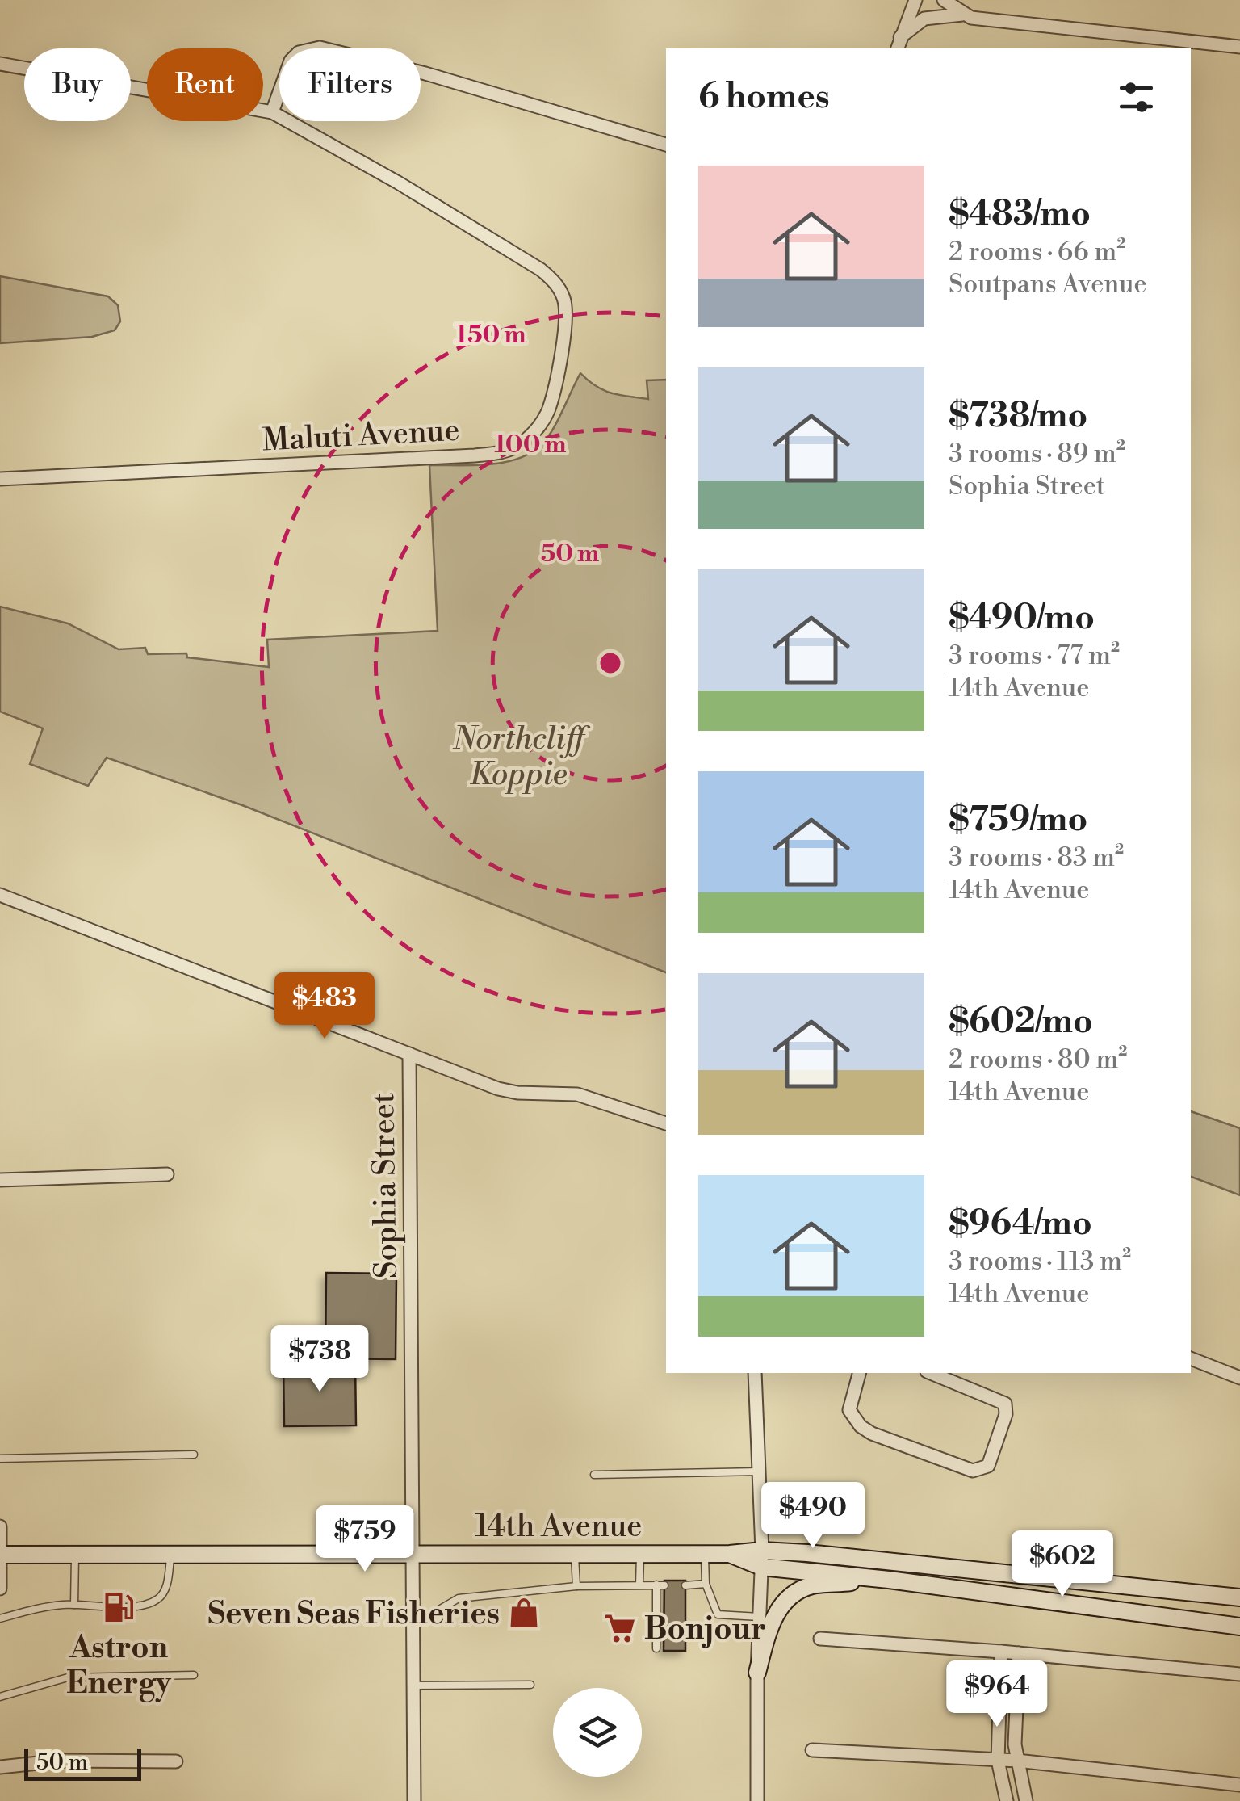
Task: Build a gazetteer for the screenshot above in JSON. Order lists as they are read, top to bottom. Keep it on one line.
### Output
{"streets":{"main road":["14th Avenue"],"street":["Maluti Avenue","Sophia Street"]},"crossings":[["Sophia Street","14th Avenue"]],"parks":["Northcliff Koppie"],"places":{"fuel station":["Astron Energy"],"shop":["Seven Seas Fisheries"],"supermarket":["Bonjour"]},"scale_bar":"50 m","page":{"chip":["Buy","Rent","Filters"],"heading":"6 homes","list":[{"name":"$483/mo","note":"2 rooms · 66 m² · Soutpans Avenue"},{"name":"$738/mo","note":"3 rooms · 89 m² · Sophia Street"},{"name":"$490/mo","note":"3 rooms · 77 m² · 14th Avenue"},{"name":"$759/mo","note":"3 rooms · 83 m² · 14th Avenue"},{"name":"$602/mo","note":"2 rooms · 80 m² · 14th Avenue"},{"name":"$964/mo","note":"3 rooms · 113 m² · 14th Avenue"}],"price":["$483","$738","$490","$759","$602","$964"],"scale":"50 m"},"rings":["150 m","100 m","50 m"]}
